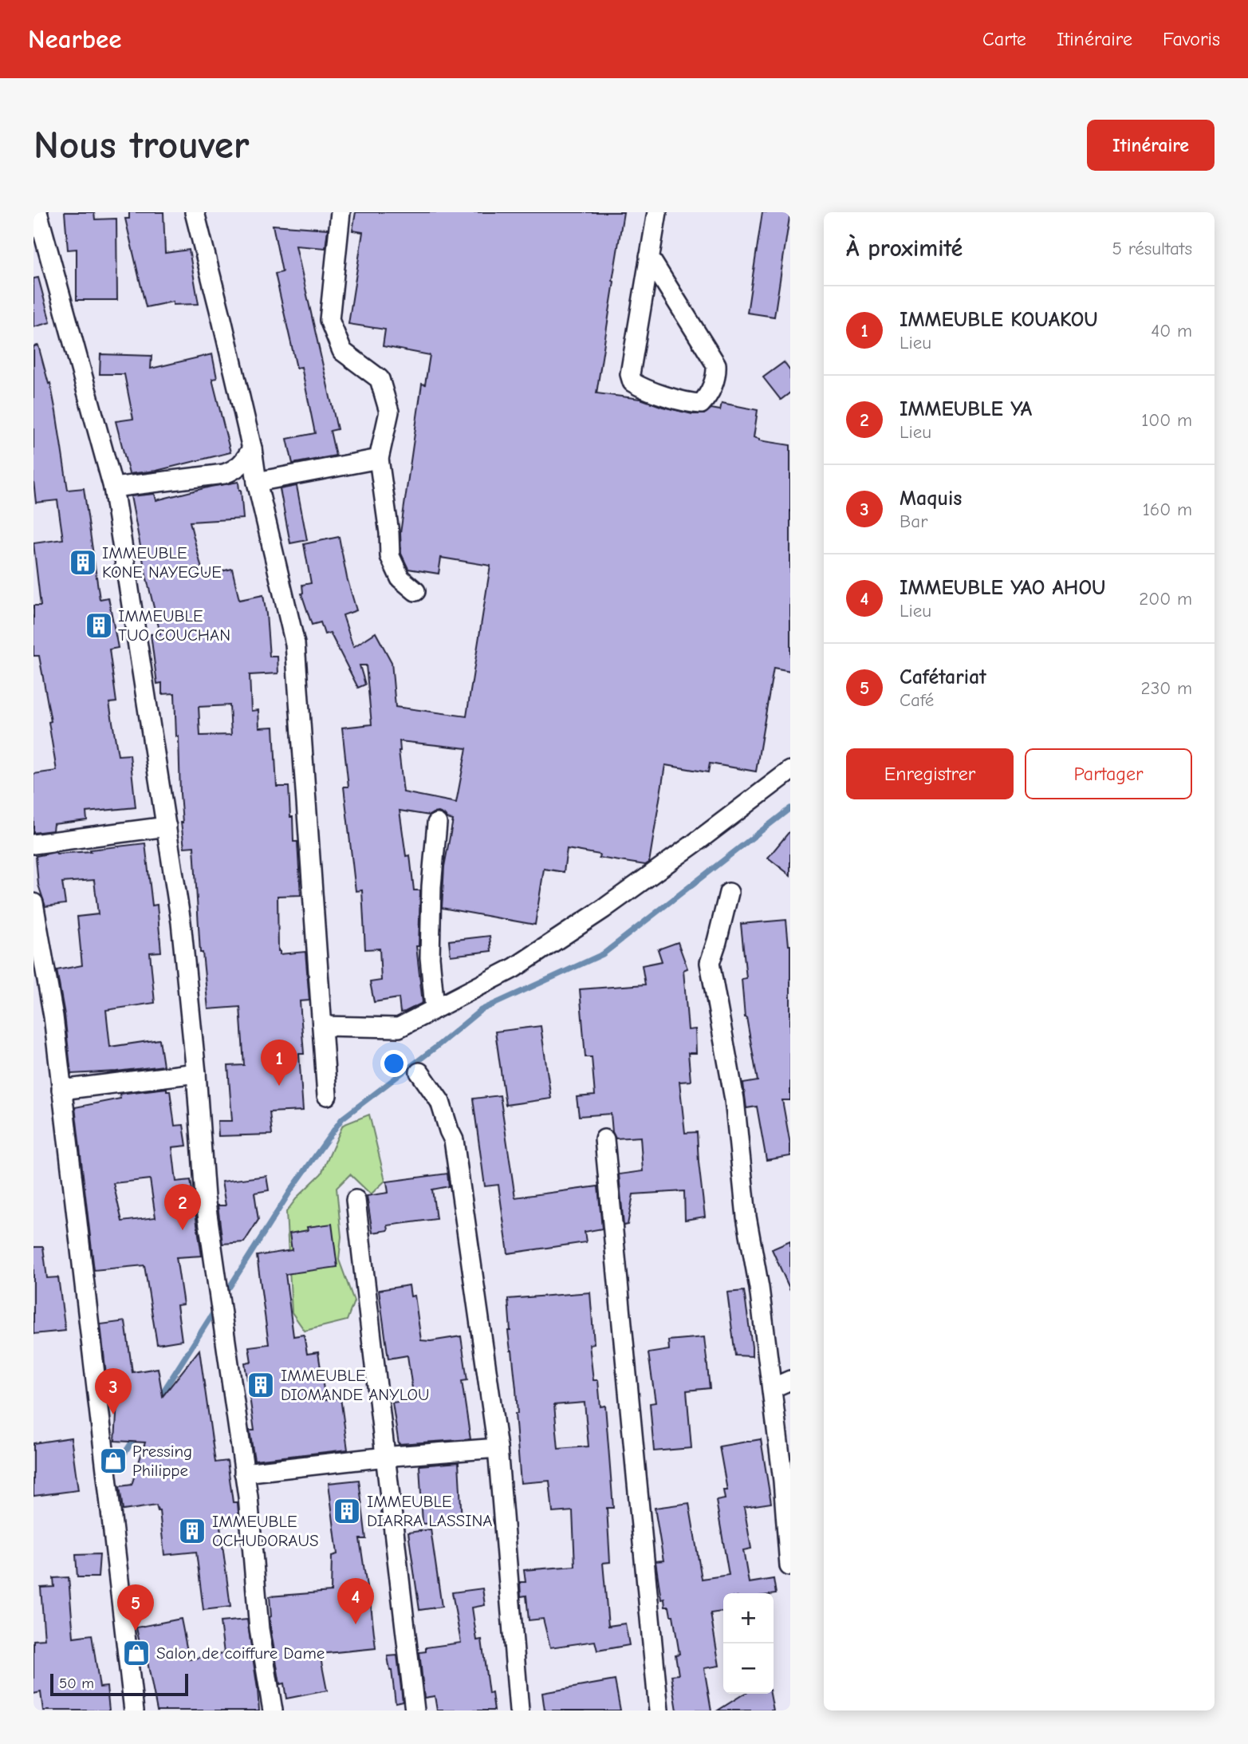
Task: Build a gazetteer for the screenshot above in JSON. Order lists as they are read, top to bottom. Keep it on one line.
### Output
{"places":{"building":["IMMEUBLE KONE NAYEGUE","IMMEUBLE TUO COUCHAN","IMMEUBLE DIOMANDE ANYLOU","IMMEUBLE DIARRA LASSINA","IMMEUBLE OCHUDORAUS"],"shop":["Pressing Philippe","Salon de coiffure Dame"]},"scale_bar":"50 m","page":{"header":"Nearbee","nav":["Carte","Itinéraire","Favoris"],"buttons":["Itinéraire",["Enregistrer","Partager"]],"title":"Nous trouver","heading":["À proximité","5 résultats"],"list":[{"mark":"1","name":"IMMEUBLE KOUAKOU","note":"Lieu","value":"40 m"},{"mark":"2","name":"IMMEUBLE YA","note":"Lieu","value":"100 m"},{"mark":"3","name":"Maquis","note":"Bar","value":"160 m"},{"mark":"4","name":"IMMEUBLE YAO AHOU","note":"Lieu","value":"200 m"},{"mark":"5","name":"Cafétariat","note":"Café","value":"230 m"}],"pins":["1","2","3","4","5"],"map_buttons":["+","−"],"scale":"50 m"}}
